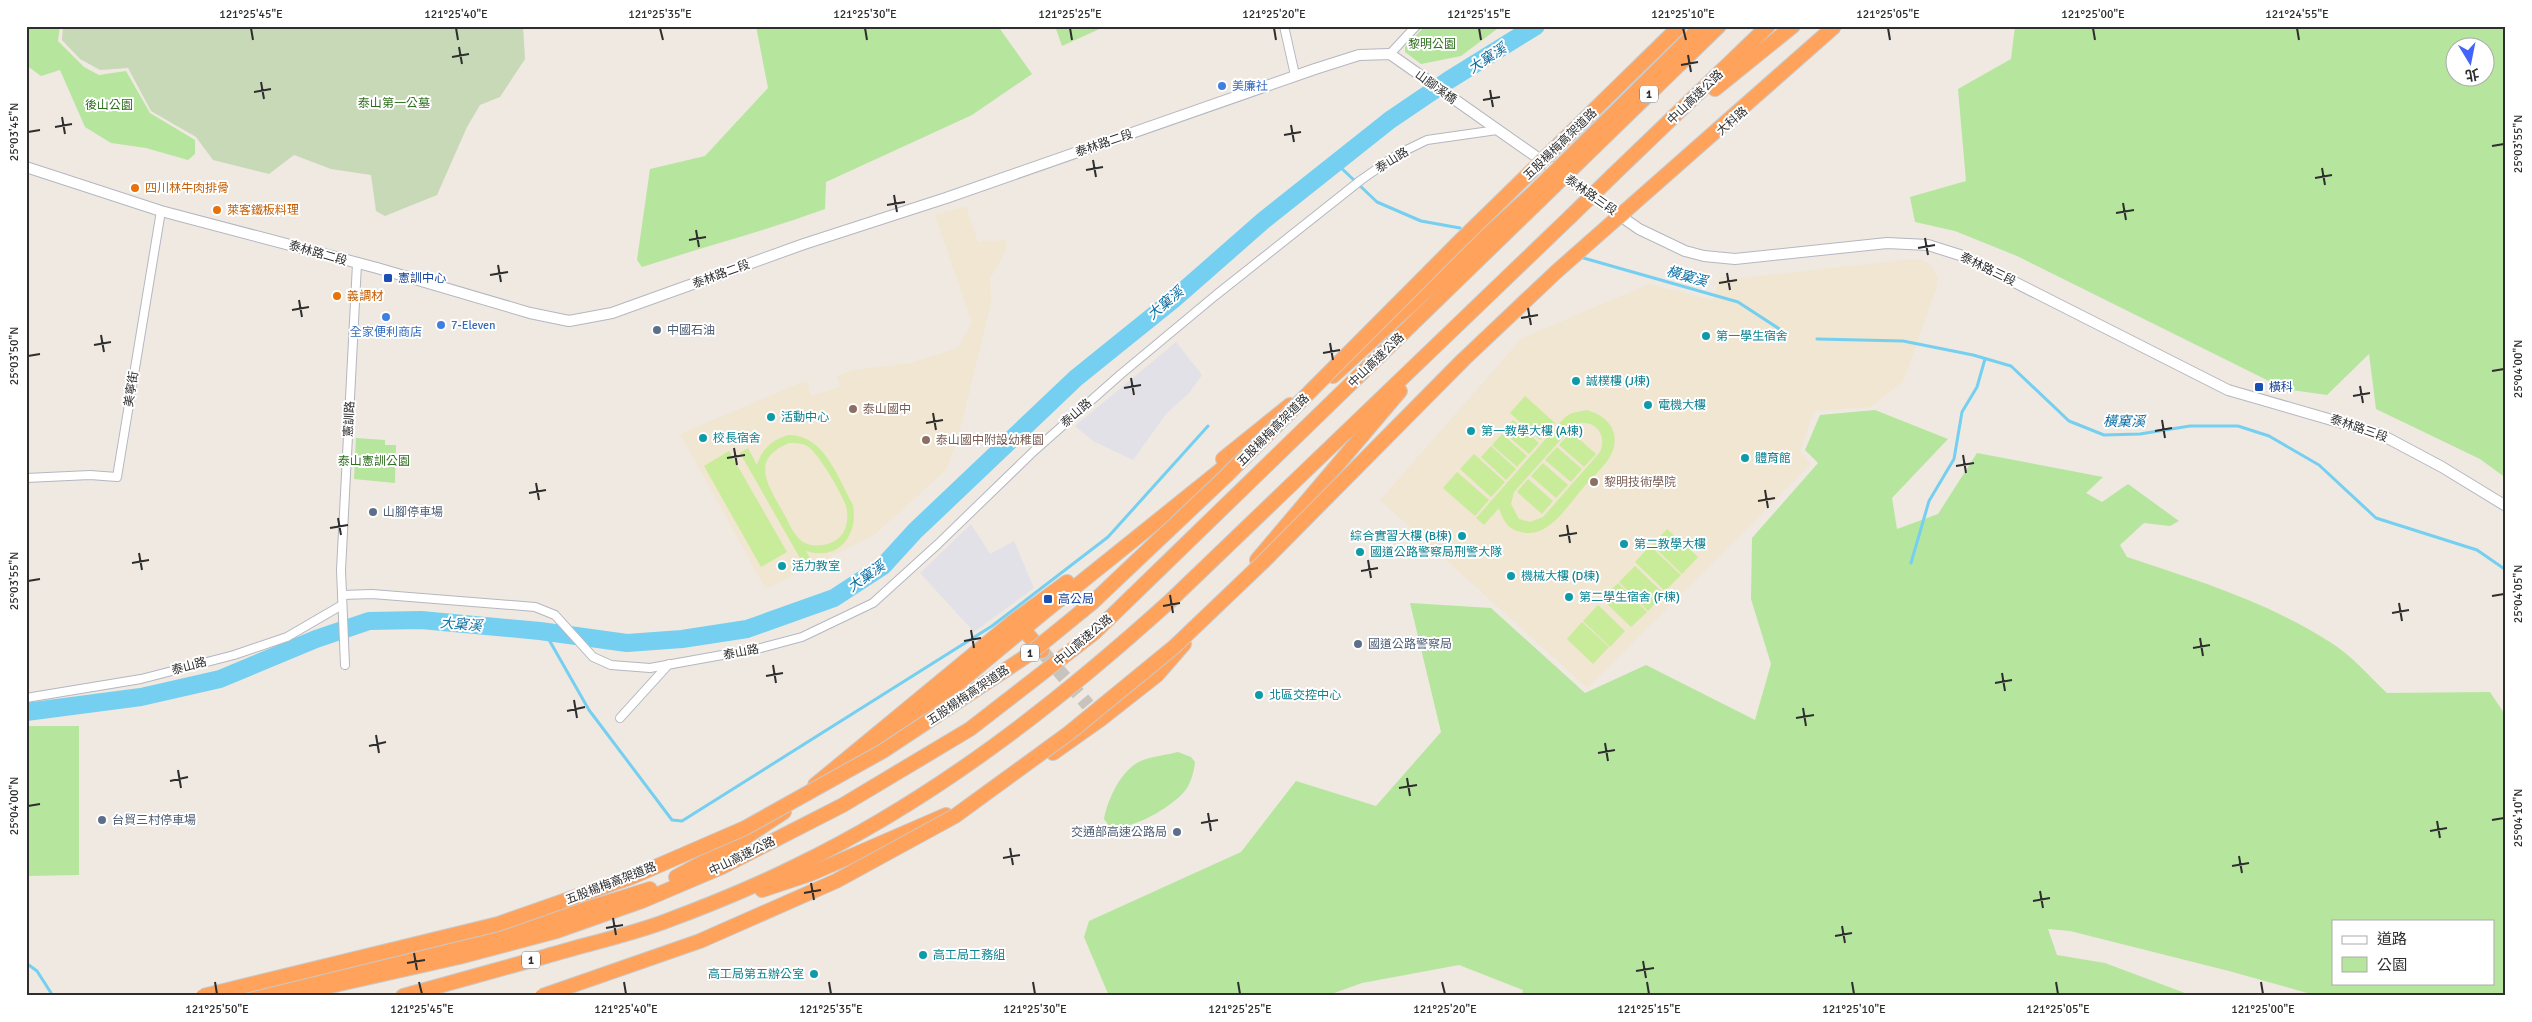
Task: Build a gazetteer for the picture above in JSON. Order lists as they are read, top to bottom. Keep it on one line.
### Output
{"streets":{"highway":["1","中山高速公路","五股楊梅高架道路"],"main road":["山腳溪橋","大科路","泰林路二段","泰林路三段"],"street":["泰山路","美寧街","憲訓路"]},"crossings":[["山腳溪橋","泰林路二段"],["山腳溪橋","泰林路三段"],["大科路","泰林路三段"],["泰林路二段","美寧街"],["泰林路二段","憲訓路"],["泰山路","泰林路三段"],["泰山路","憲訓路"]],"water":["大窠溪","橫窠溪"],"parks":["黎明公園","泰山第一公墓","後山公園","泰山憲訓公園"],"places":{"other":["美廉社","四川林牛肉排骨","萊客鐵板料理","義調材","全家便利商店","7-Eleven","中國石油","第一學生宿舍","誠樸樓 (J棟)","電機大樓","泰山國中","活動中心","第一教學大樓 (A棟)","校長宿舍","泰山國中附設幼稚園","體育館","黎明技術學院","山腳停車場","綜合實習大樓 (B棟)","第二教學大樓","國道公路警察局刑警大隊","活力教室","機械大樓 (D棟)","第二學生宿舍 (F棟)","國道公路警察局","北區交控中心","台貿三村停車場","交通部高速公路局","高工局工務組","高工局第五辦公室"],"transit":["憲訓中心","橫科","高公局"]},"legend":["道路","公園"],"north":"bottom","coordinates":["121°25'45\"E","121°25'40\"E","121°25'35\"E","121°25'30\"E","121°25'25\"E","121°25'20\"E","121°25'15\"E","121°25'10\"E","121°25'05\"E","121°25'00\"E","121°24'55\"E","25°03'45\"N","25°03'55\"N","25°03'50\"N","25°04'00\"N","25°04'05\"N","25°04'10\"N","121°25'50\"E"]}
